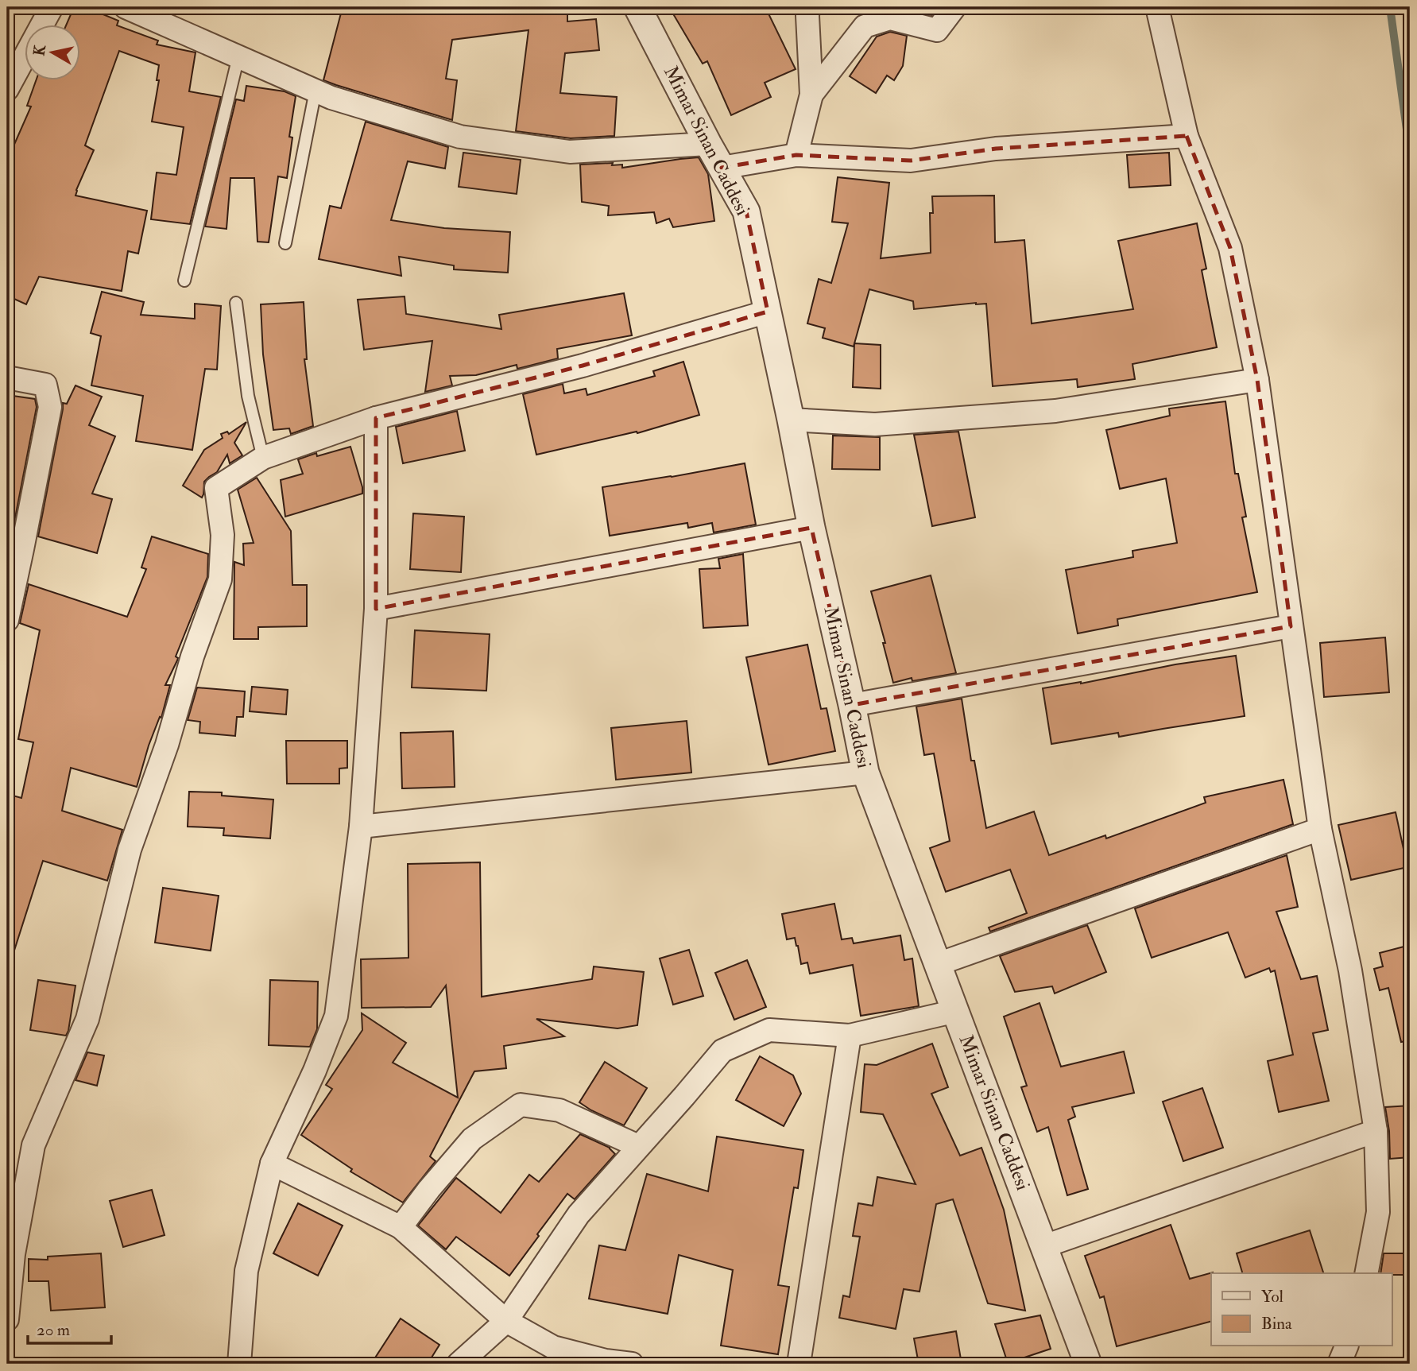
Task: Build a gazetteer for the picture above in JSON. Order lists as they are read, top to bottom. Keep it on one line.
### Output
{"streets":{"street":["Mimar Sinan Caddesi"]},"legend":["Yol","Bina"],"scale_bar":"20 m","north":"left"}
